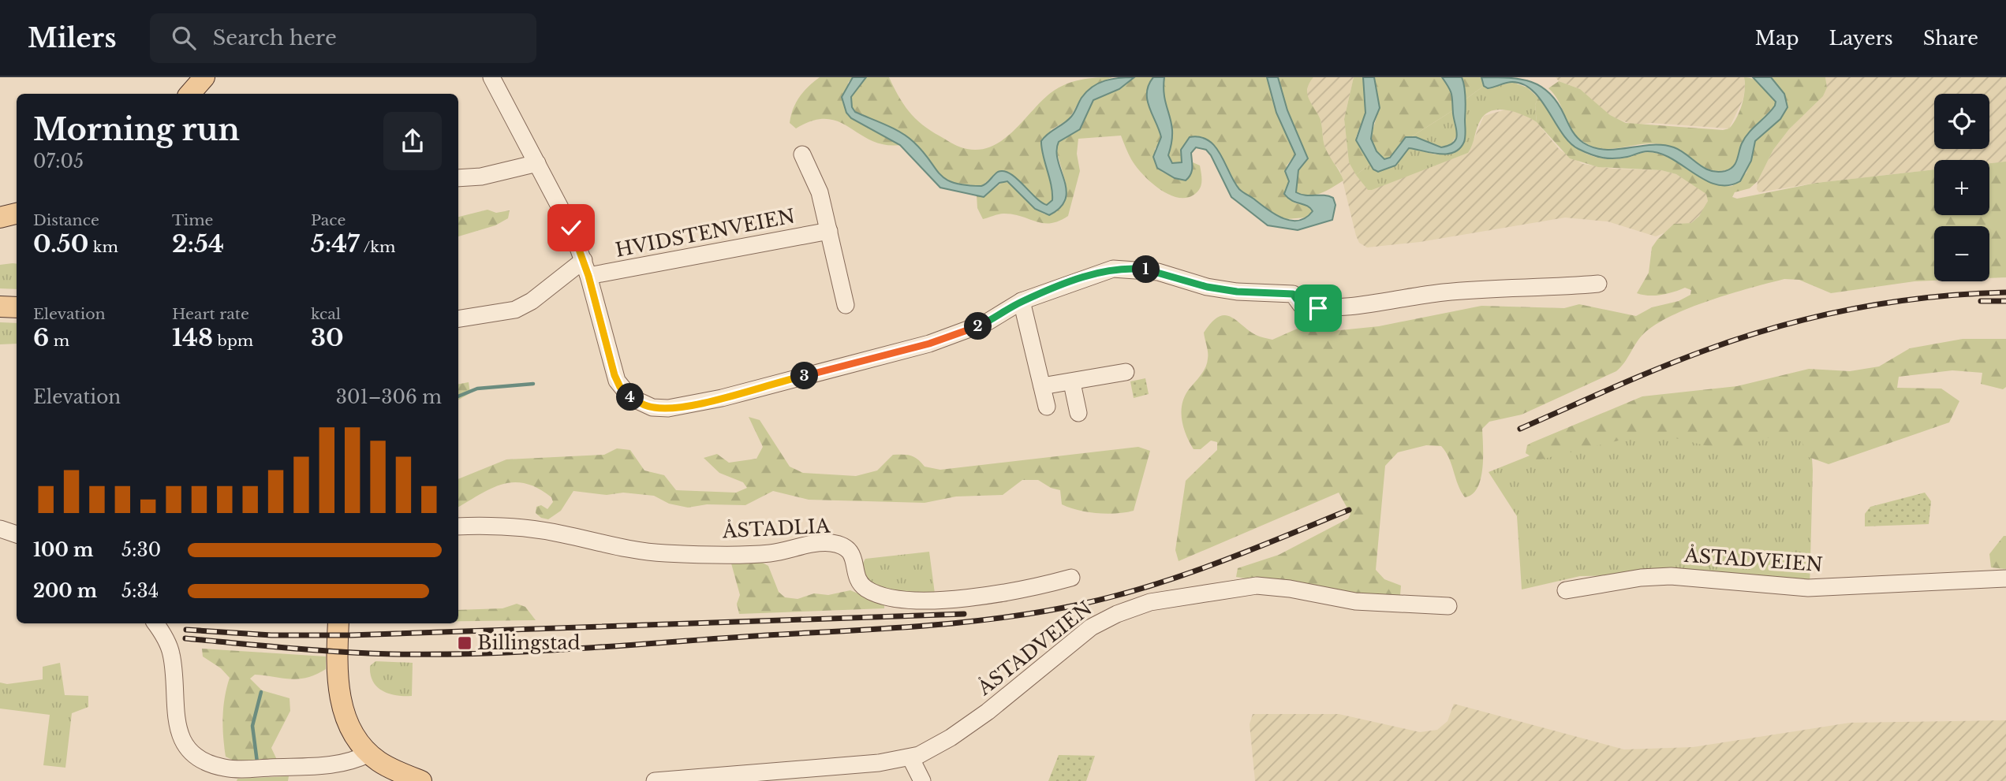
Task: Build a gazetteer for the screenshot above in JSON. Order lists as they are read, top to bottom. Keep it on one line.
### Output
{"streets":{"street":["HVIDSTENVEIEN","ÅSTADLIA","ÅSTADVEIEN"]},"places":{"transit":["Billingstad"]},"page":{"header":"Milers","search":"Search here","nav":["Map","Layers","Share"],"map_buttons":["+","−"],"heading":["Morning run","07:05"],"stats":[["Distance","0.50 km"],["Time","2:54"],["Pace","5:47 /km"],["Elevation","6 m"],["Heart rate","148 bpm"],["kcal","30"]],"pins":["1","2","3","4"],"chart":["Elevation","301–306 m"],"list":[{"name":"100 m","note":"5:30"},{"name":"200 m","note":"5:34"}]}}
